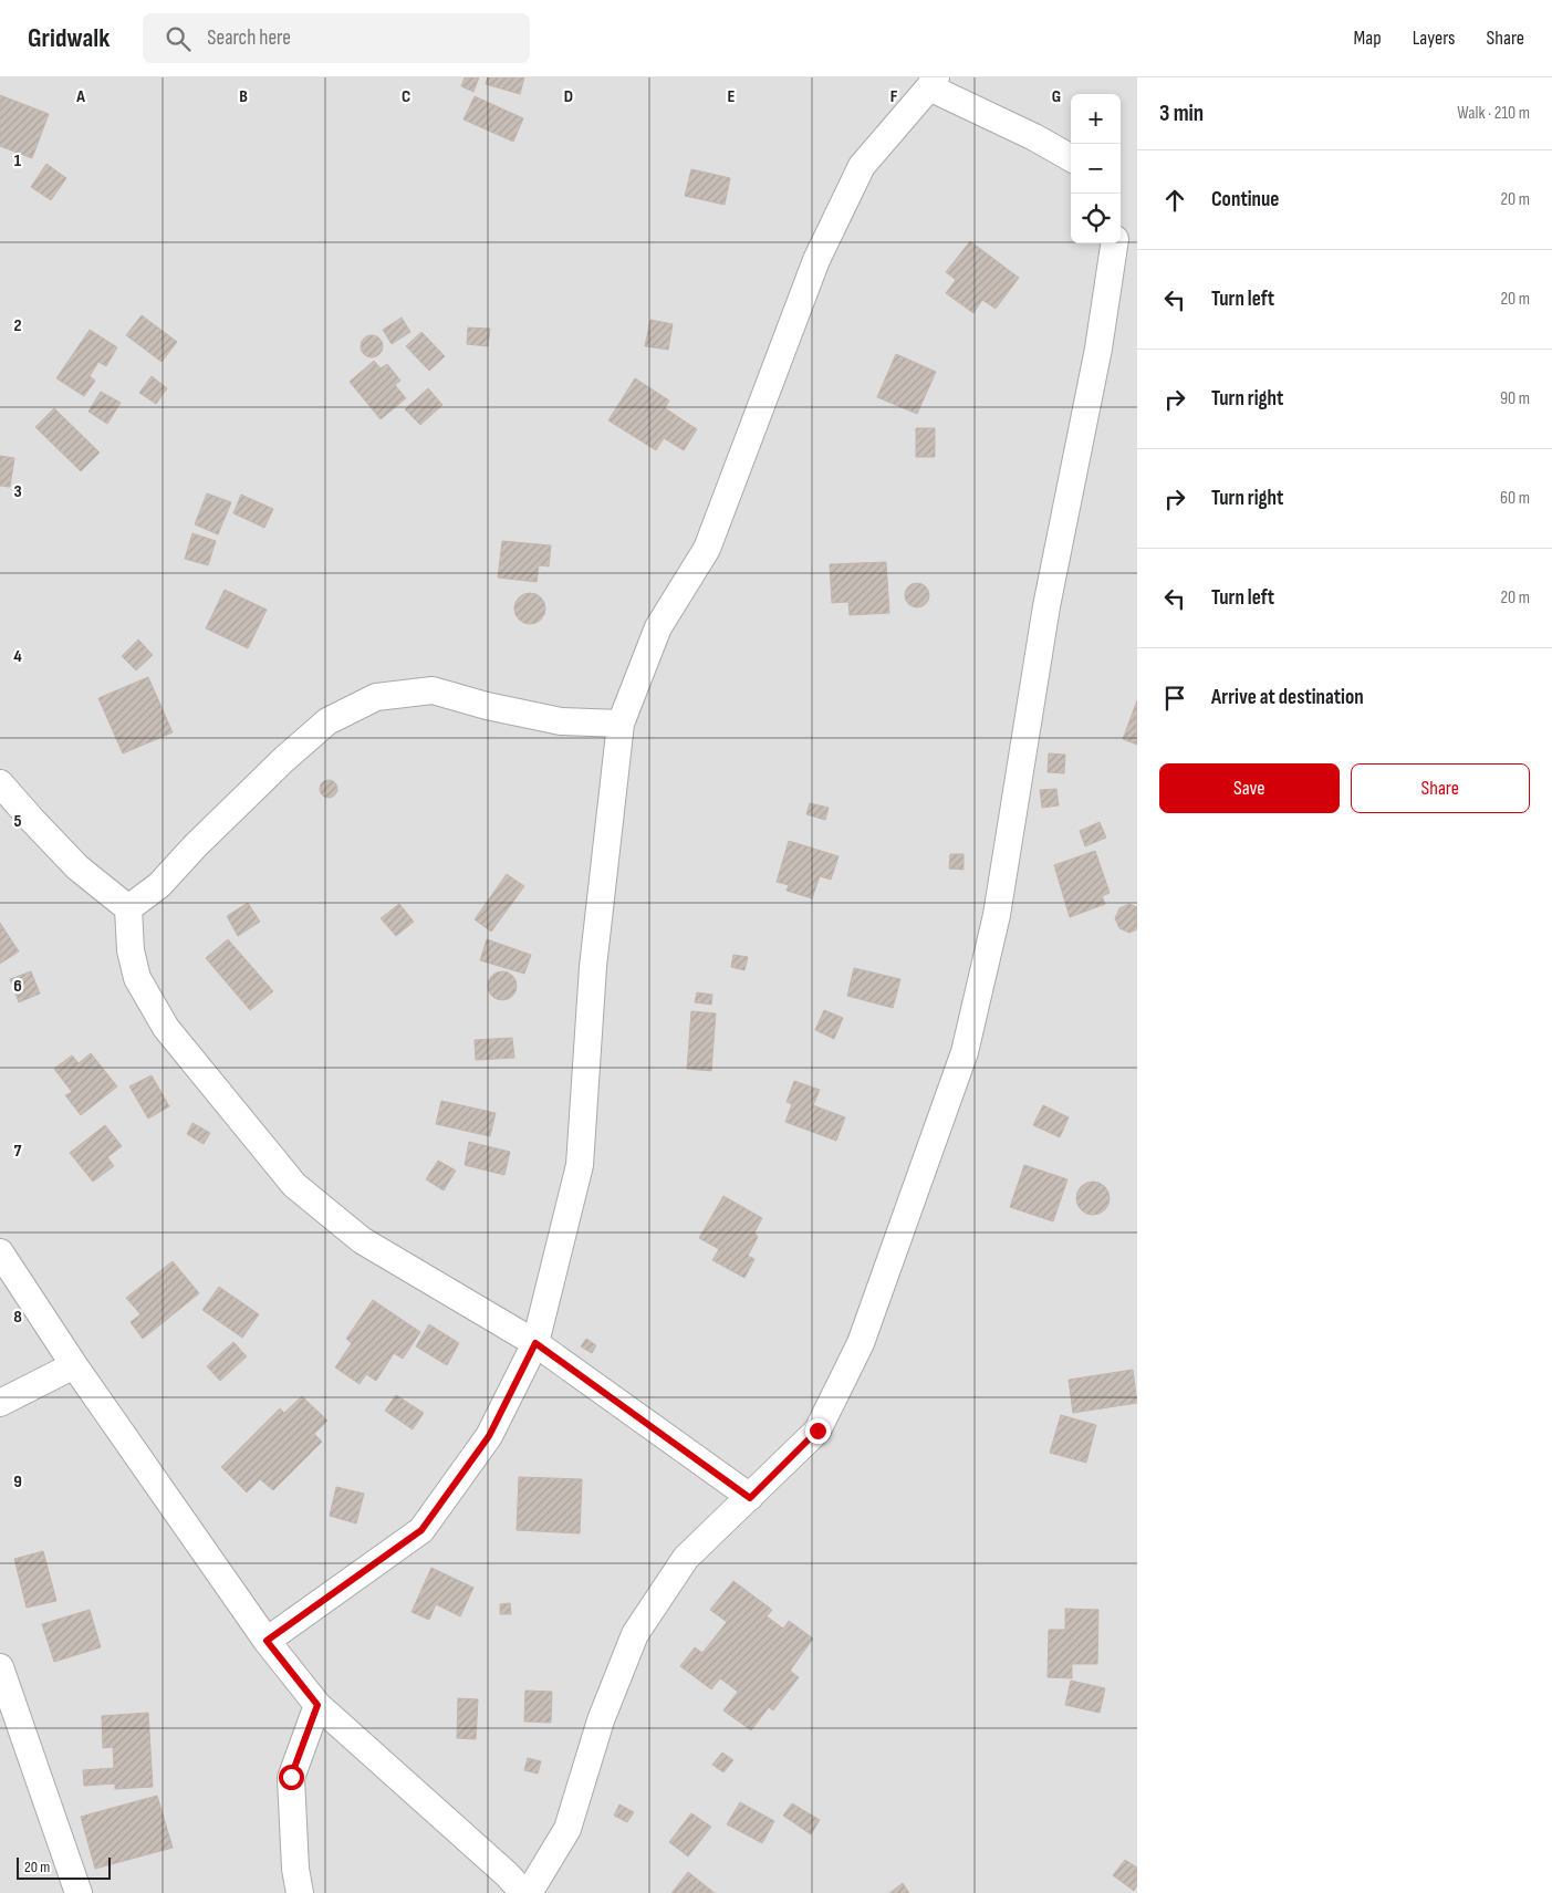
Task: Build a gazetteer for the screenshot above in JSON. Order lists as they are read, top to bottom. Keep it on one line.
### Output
{"scale_bar":"20 m","page":{"header":"Gridwalk","search":"Search here","nav":["Map","Layers","Share"],"heading":["3 min","Walk · 210 m"],"map_buttons":["+","−"],"list":[["Continue","20 m"],["Turn left","20 m"],["Turn right","90 m"],["Turn right","60 m"],["Turn left","20 m"],"Arrive at destination"],"buttons":["Save","Share"],"scale":"20 m"},"grid":{"columns":["A","B","C","D","E","F","G"],"rows":["1","2","3","4","5","6","7","8","9"]}}
